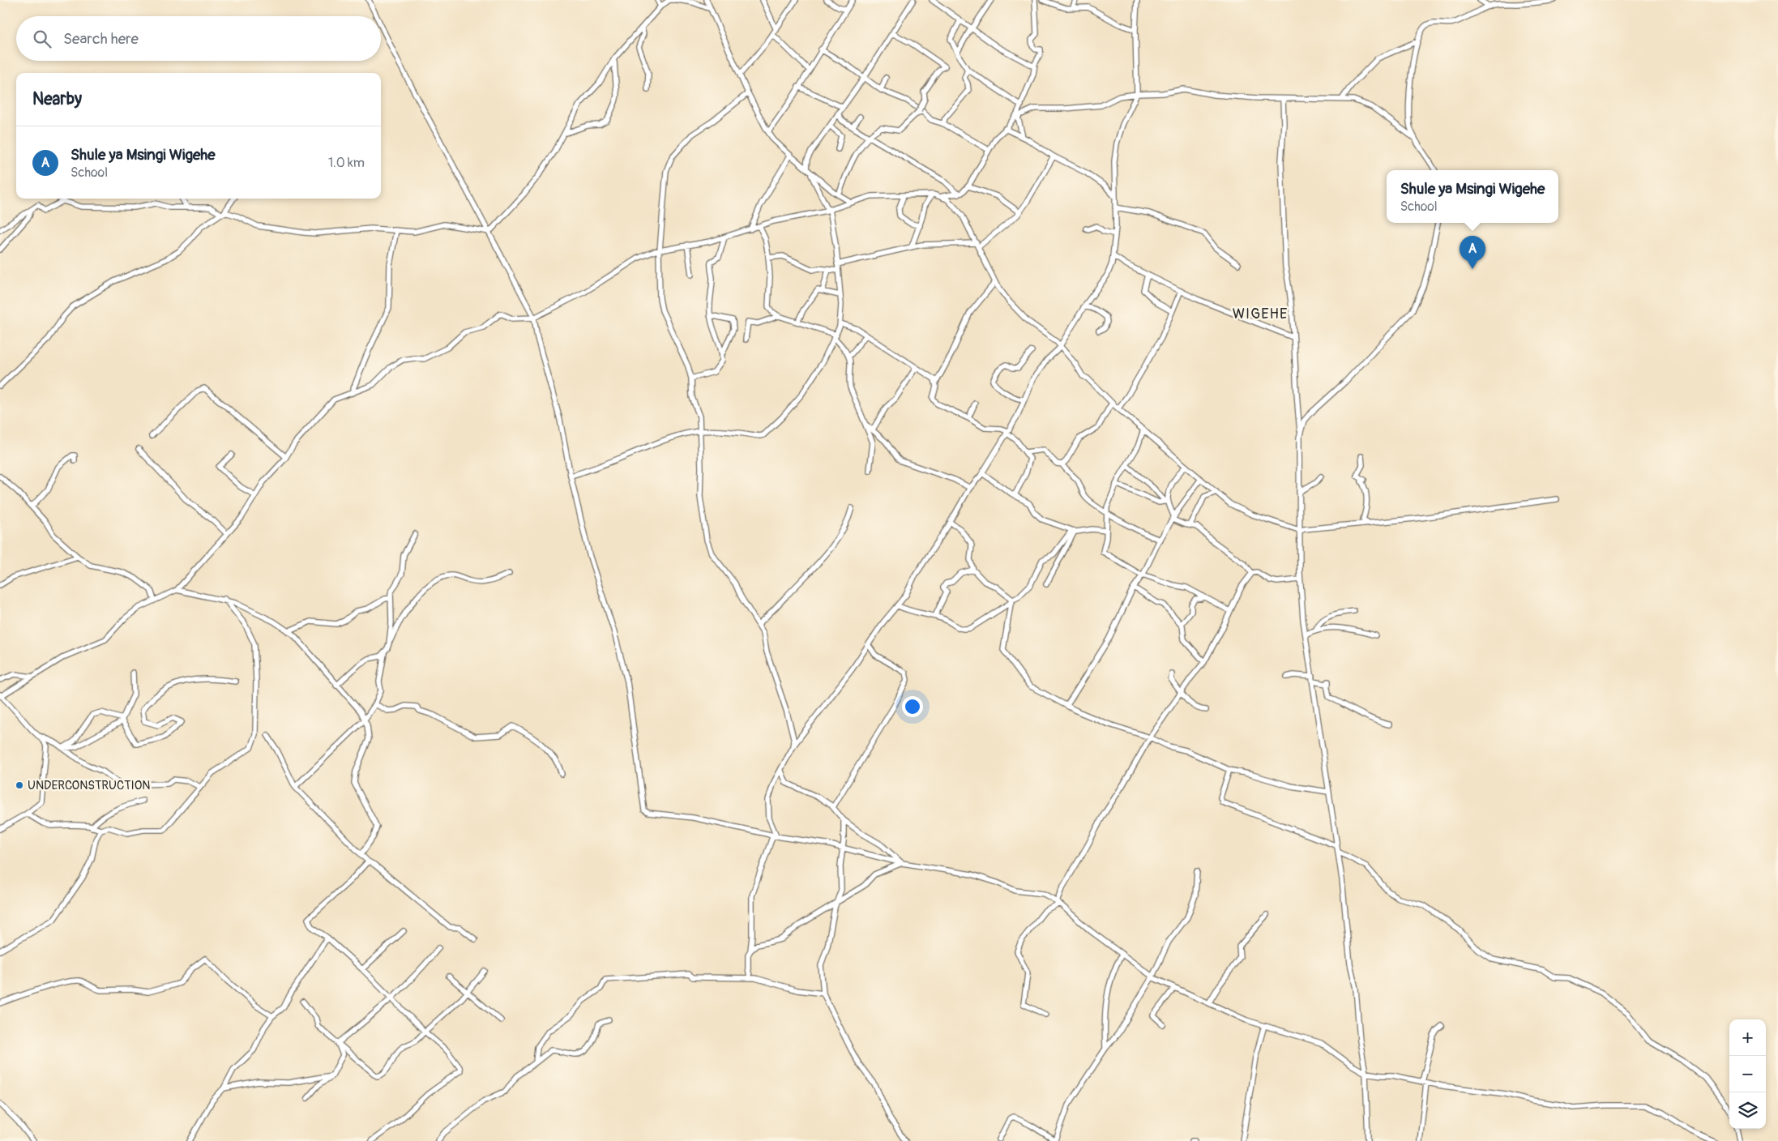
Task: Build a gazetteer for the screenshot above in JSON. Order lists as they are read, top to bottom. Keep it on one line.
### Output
{"districts":["WIGEHE"],"places":["UNDERCONSTRUCTION"],"page":{"search":"Search here","heading":"Nearby","list":[{"mark":"A","name":"Shule ya Msingi Wigehe","note":"School","value":"1.0 km"}],"popup":["Shule ya Msingi Wigehe","School"],"pins":"A","map_buttons":["+","−"]}}
